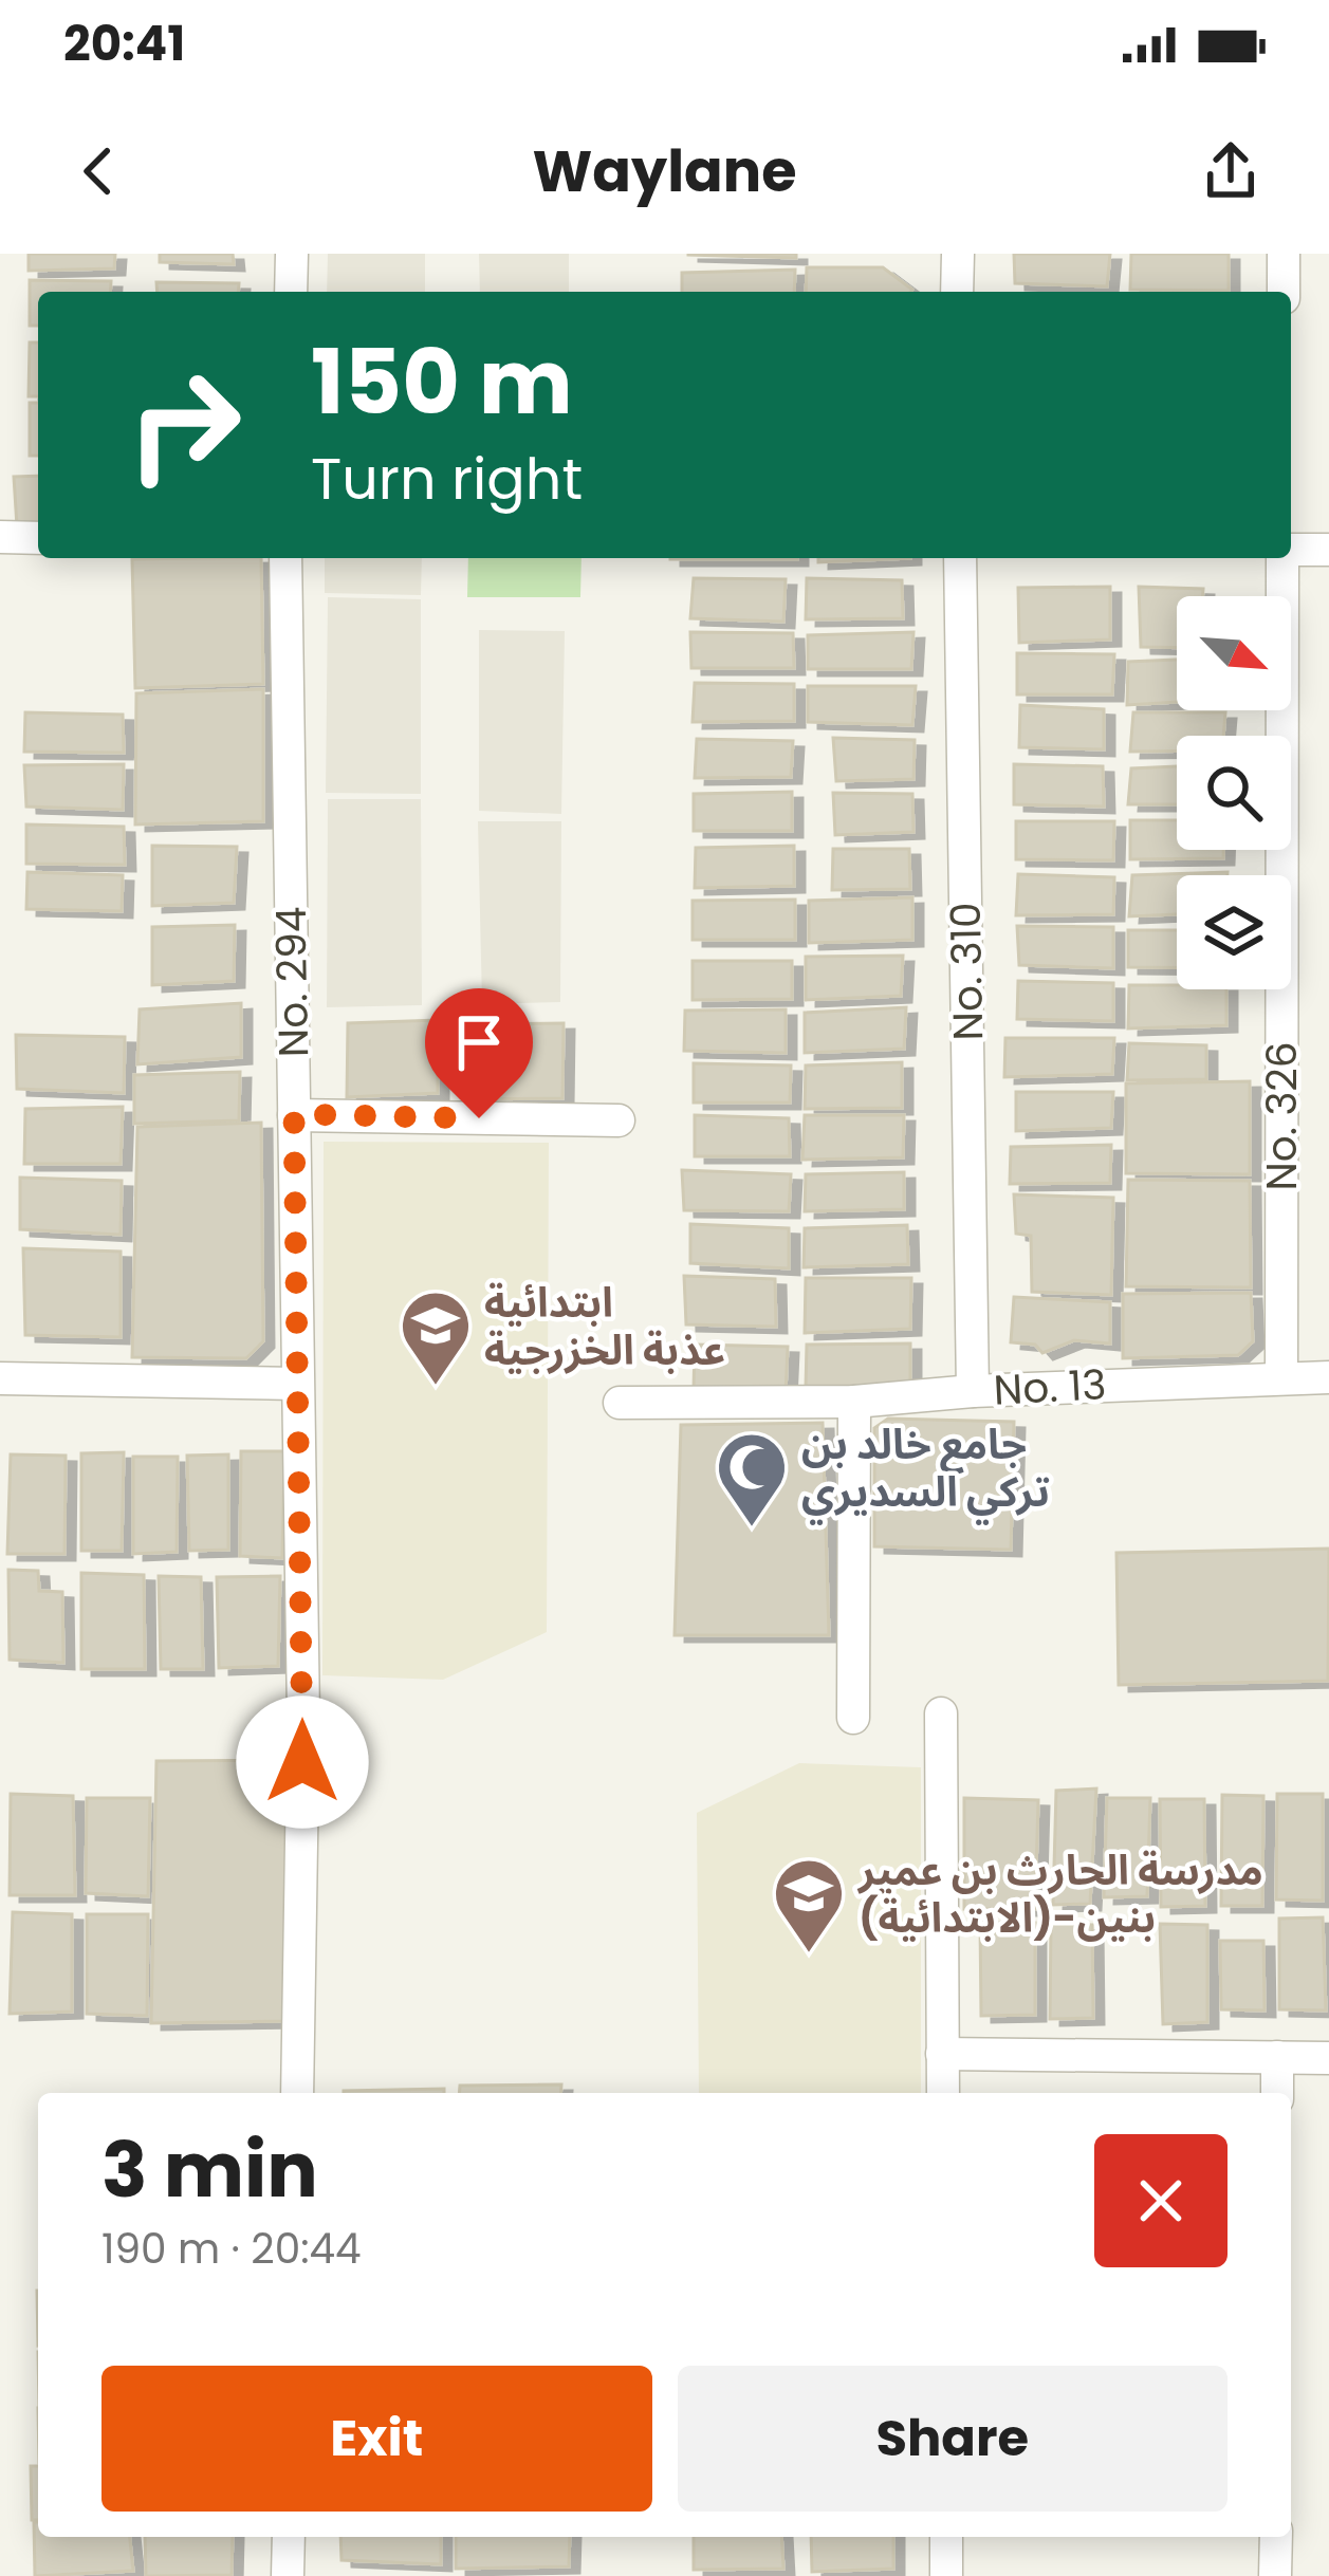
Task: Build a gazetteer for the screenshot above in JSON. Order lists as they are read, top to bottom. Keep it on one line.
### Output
{"streets":{"street":["No. 310","No. 294","No. 326","No. 13"]},"crossings":[["No. 310","No. 13"],["No. 326","No. 13"]],"places":{"school or university":["ابتدائية عذبة الخزرجية","مدرسة الحارث بن عمير (الابتدائية)-بنين"],"mosque":["جامع خالد بن تركي السديري"]},"north":"bottom right","page":{"status":"20:41","header":"Waylane","turn":["150 m","Turn right"],"heading":["3 min","190 m · 20:44"],"buttons":["Exit","Share"]}}
